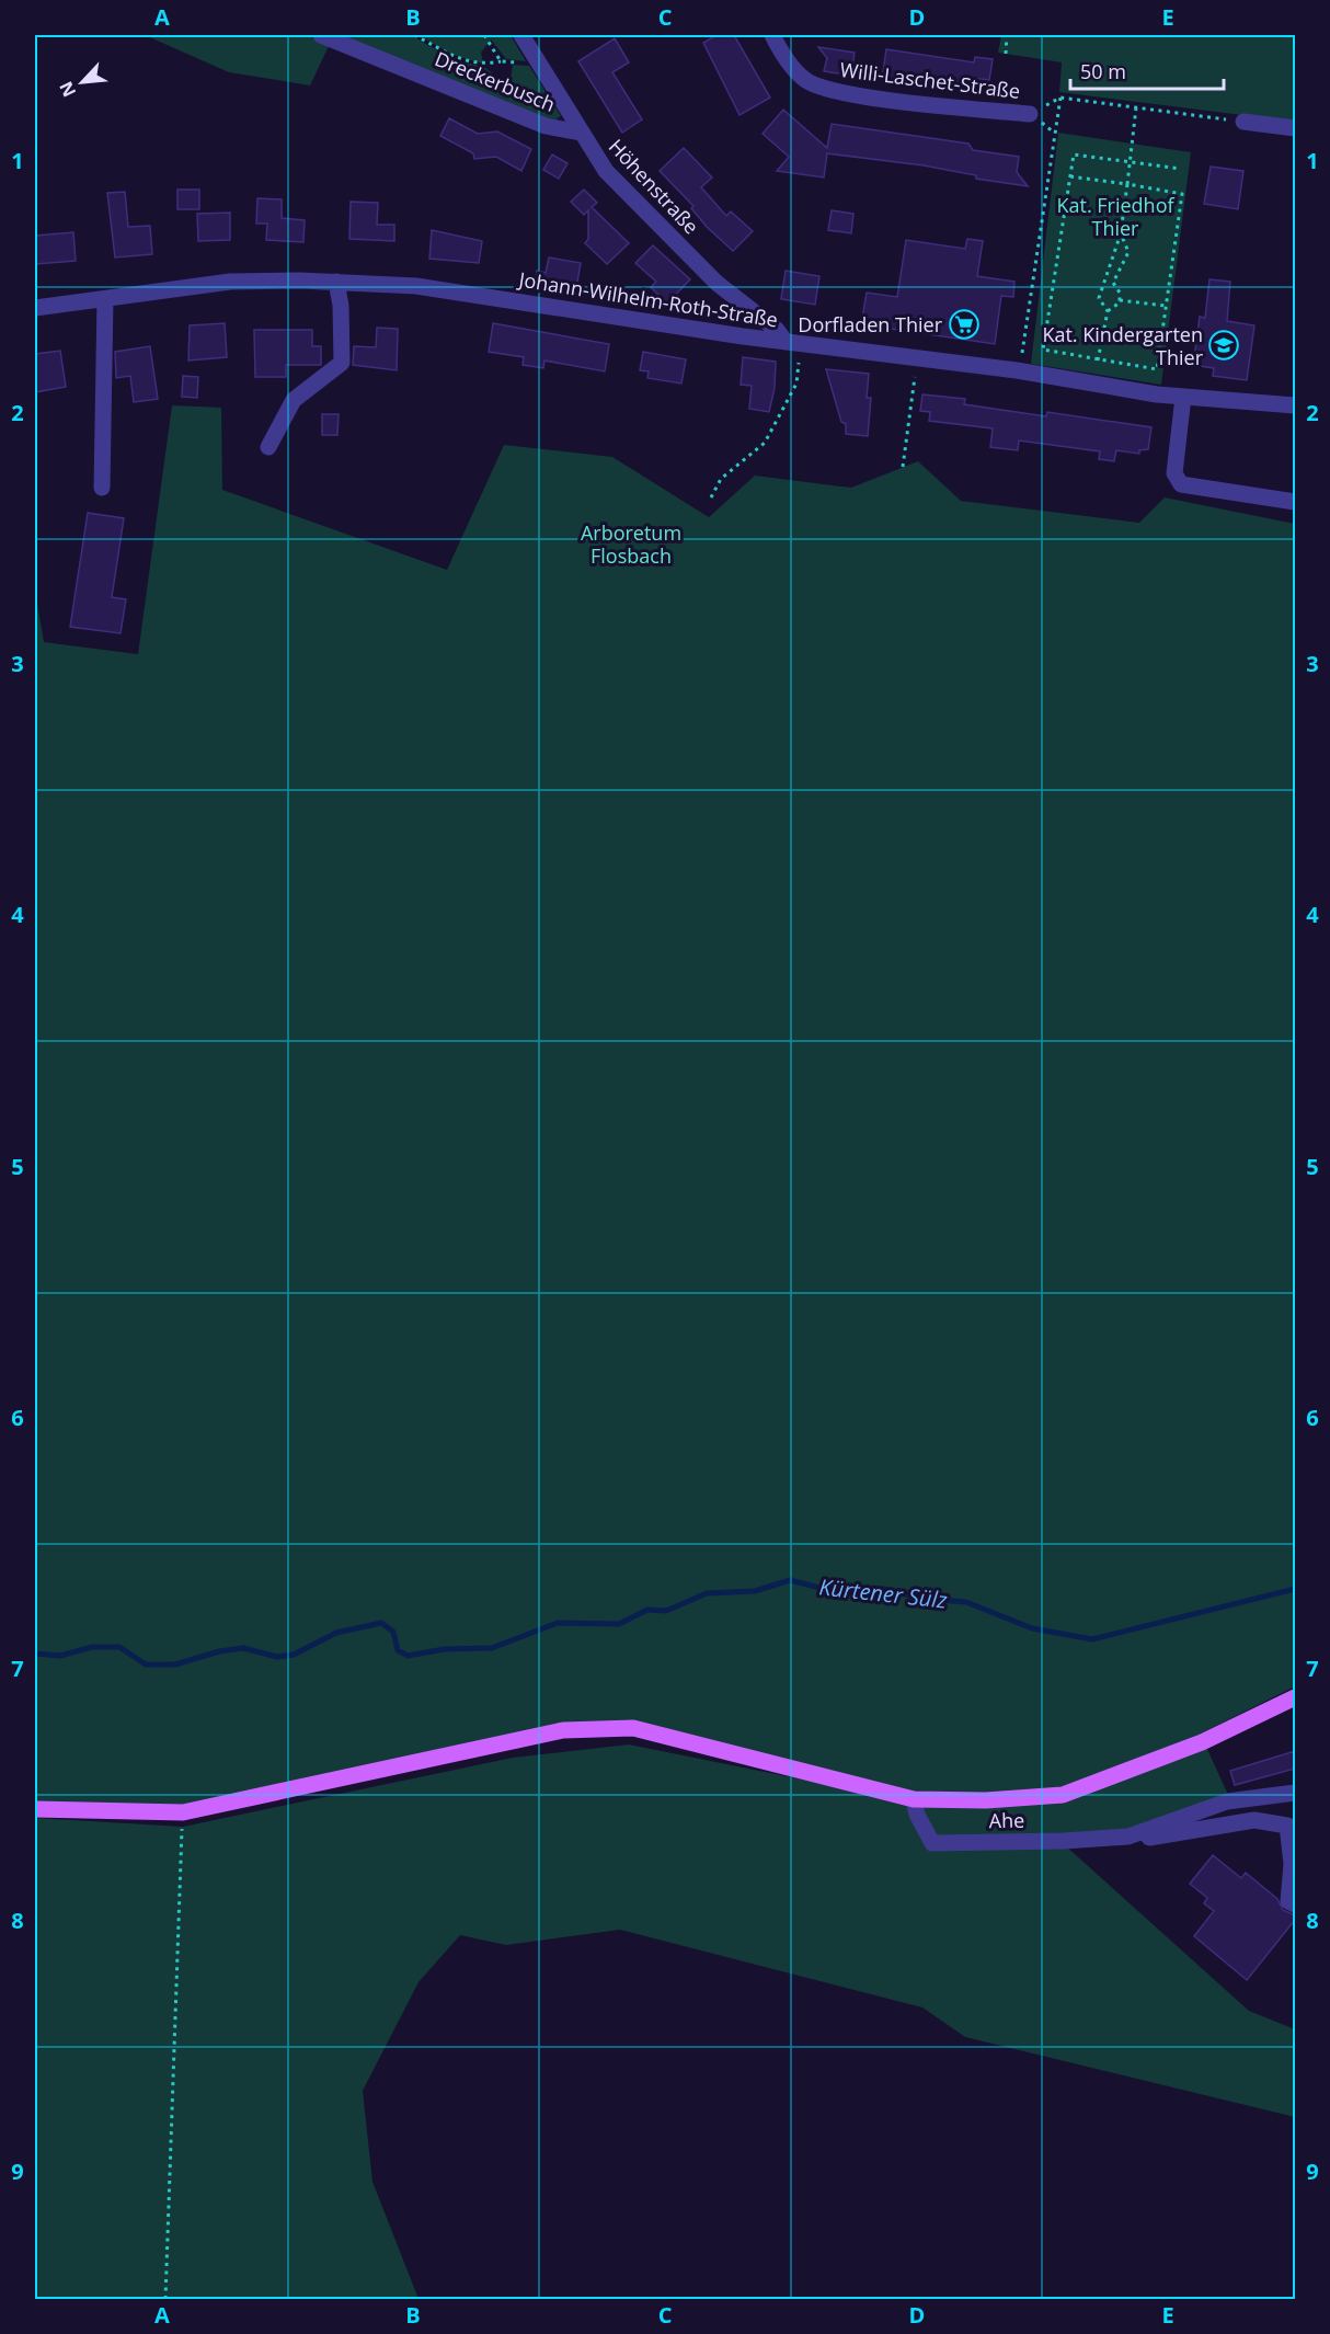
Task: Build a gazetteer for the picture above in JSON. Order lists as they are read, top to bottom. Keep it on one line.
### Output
{"streets":{"street":["Willi-Laschet-Straße","Dreckerbusch","Höhenstraße","Johann-Wilhelm-Roth-Straße","Ahe"]},"crossings":[["Dreckerbusch","Höhenstraße"],["Höhenstraße","Johann-Wilhelm-Roth-Straße"]],"water":["Kürtener Sülz"],"parks":["Kat. Friedhof Thier","Arboretum Flosbach"],"places":{"supermarket":["Dorfladen Thier"],"school or university":["Kat. Kindergarten Thier"]},"scale_bar":"50 m","north":"bottom left","grid":{"columns":["A","B","C","D","E"],"rows":["1","2","3","4","5","6","7","8","9"]}}
